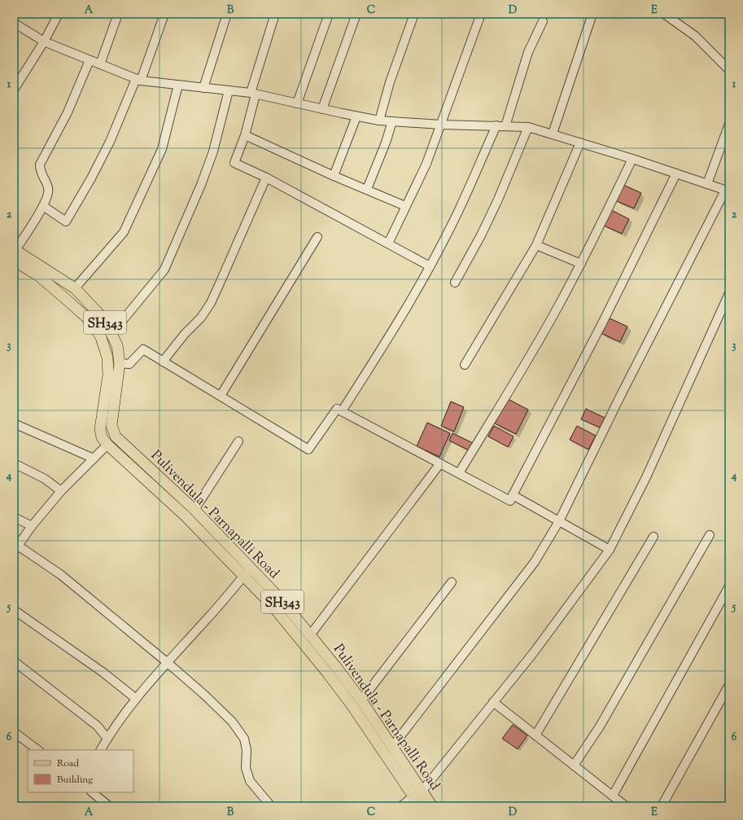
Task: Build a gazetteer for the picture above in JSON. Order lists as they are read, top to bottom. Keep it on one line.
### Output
{"streets":{"main road":["SH343","Pulivendula - Parnapalli Road"]},"crossings":[["SH343","Pulivendula - Parnapalli Road"]],"legend":["Road","Building"],"grid":{"columns":["A","B","C","D","E"],"rows":["1","2","3","4","5","6"]}}
